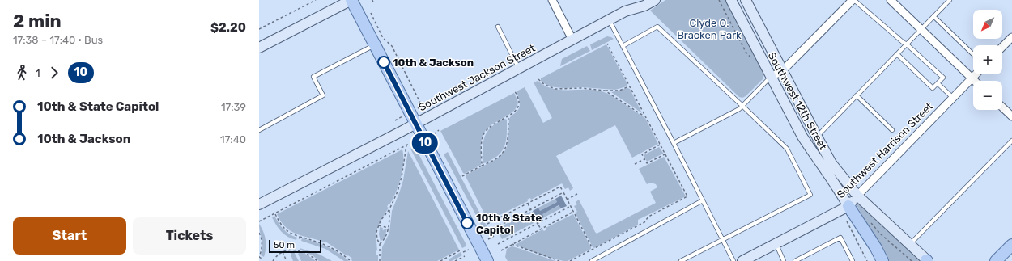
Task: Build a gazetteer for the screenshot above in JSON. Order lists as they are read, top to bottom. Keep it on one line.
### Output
{"streets":{"main road":["Southwest Jackson Street","Southwest 12th Street","Southwest Harrison Street"]},"crossings":[["Southwest 12th Street","Southwest Harrison Street"]],"parks":["Clyde O. Bracken Park"],"places":["10th & Jackson","10th & State Capitol"],"lines":["bus line 10"],"scale_bar":"50 m","north":"bottom left","page":{"heading":["2 min","17:38 – 17:40 · Bus","$2.20"],"on_map":"10","map_buttons":["+","−"],"legs":["1","10"],"list":[{"name":"10th & State Capitol","value":"17:39"},{"name":"10th & Jackson","value":"17:40"}],"buttons":["Start","Tickets"],"scale":"50 m"}}
